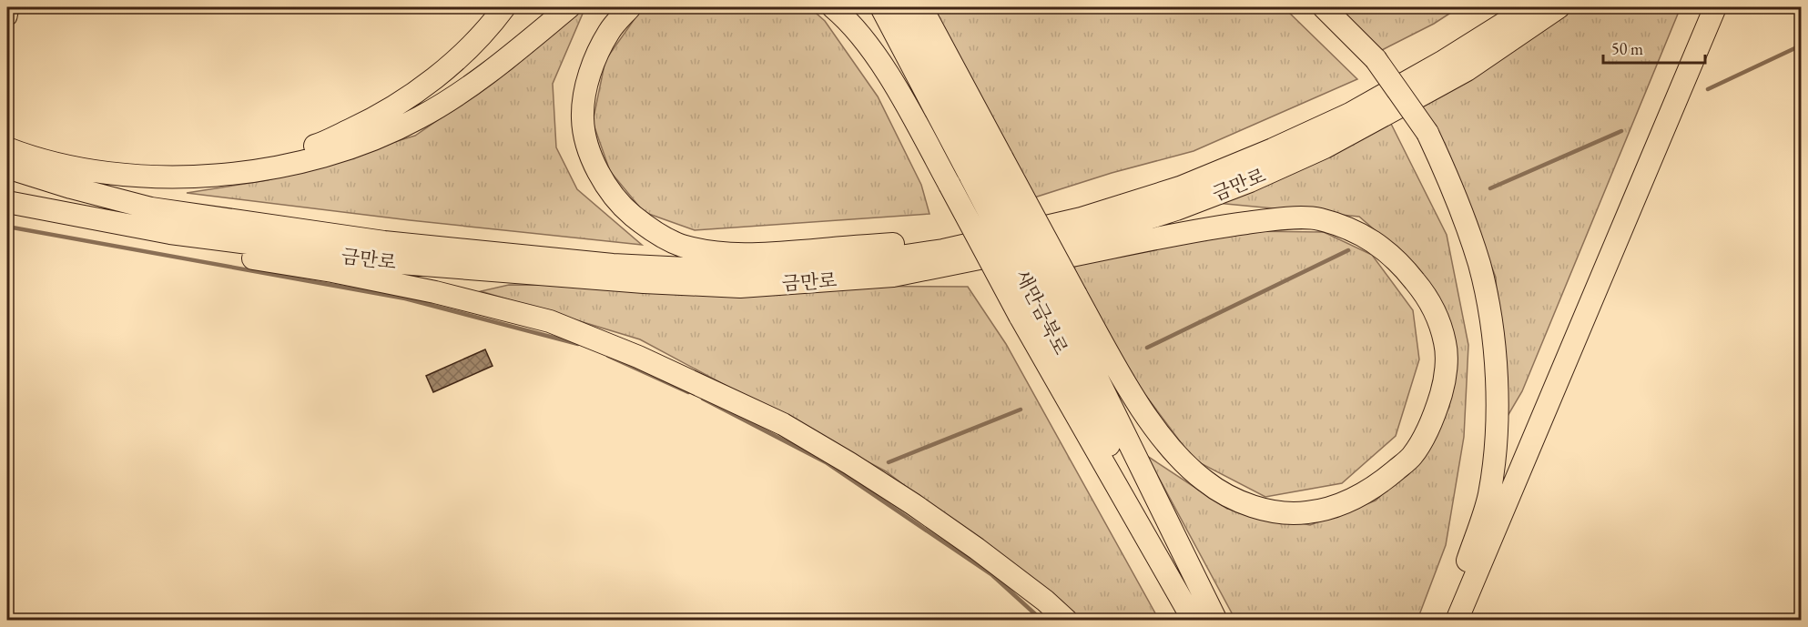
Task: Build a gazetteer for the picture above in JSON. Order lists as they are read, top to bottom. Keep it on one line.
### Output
{"streets":{"highway":["금만로","새만금북로"]},"scale_bar":"50 m"}
